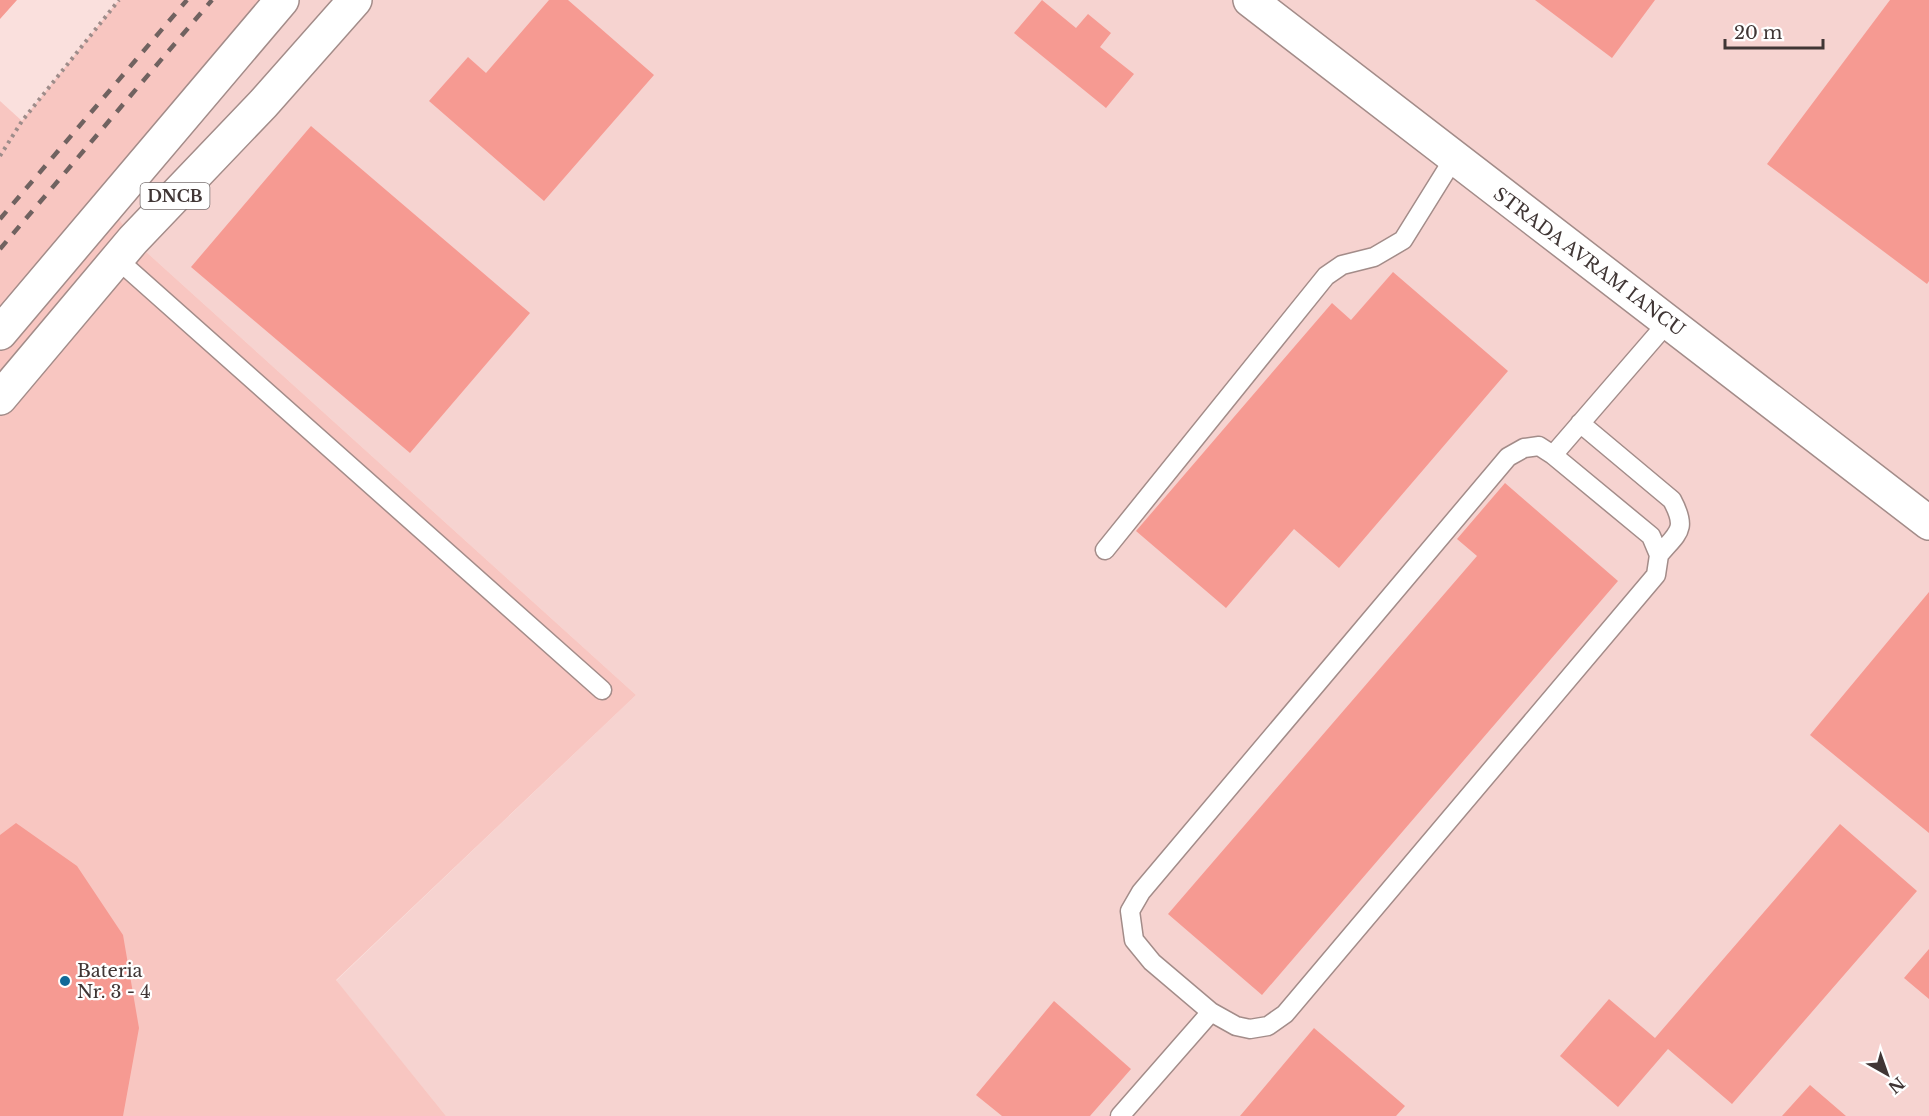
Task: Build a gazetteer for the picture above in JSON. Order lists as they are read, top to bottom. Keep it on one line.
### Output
{"streets":{"main road":["DNCB","STRADA AVRAM IANCU"]},"places":["Bateria Nr. 3 - 4"],"scale_bar":"20 m","north":"bottom right"}
